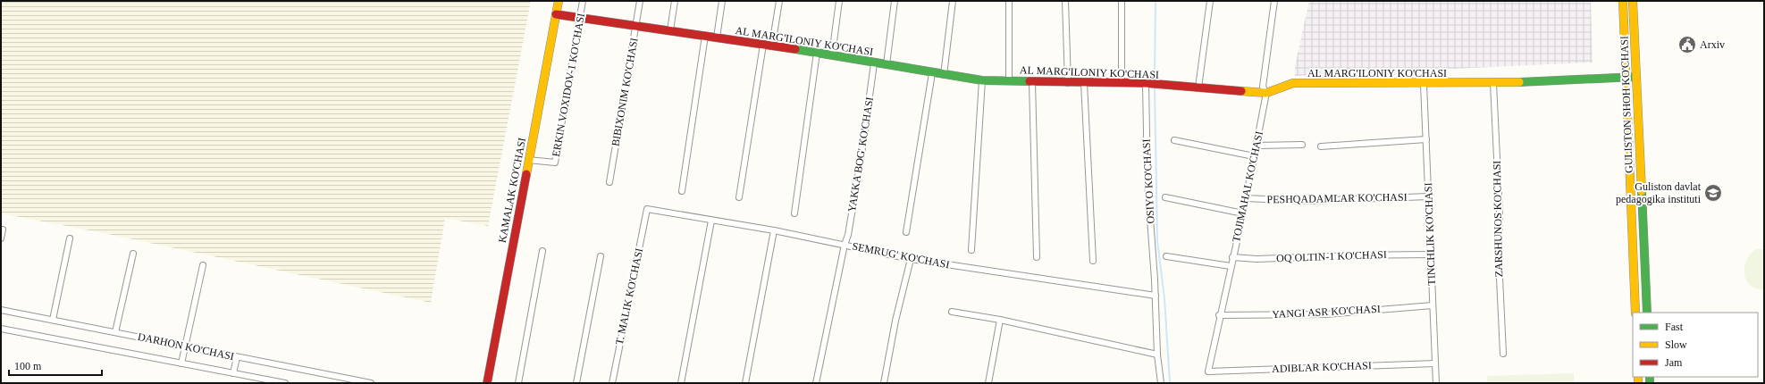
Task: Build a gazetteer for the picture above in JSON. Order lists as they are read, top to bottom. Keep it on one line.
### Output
{"streets":{"street":["AL MARG'ILONIY KO'CHASI","ERKIN VOXIDOV-1 KO'CHASI","BIBIXONIM KO'CHASI","GULISTON SHOH KO'CHASI","YAKKA BOG' KO'CHASI","OSIYO KO'CHASI","TOJIMAHAL KO'CHASI","KAMALAK KO'CHASI","PESHQADAMLAR KO'CHASI","ZARSHUNOS KO'CHASI","TINCHLIK KO'CHASI","SEMRUG' KO'CHASI","OQ OLTIN-1 KO'CHASI","T. MALIK KO'CHASI","YANGI ASR KO'CHASI","DARHON KO'CHASI","ADIBLAR KO'CHASI"]},"crossings":[["AL MARG'ILONIY KO'CHASI","ERKIN VOXIDOV-1 KO'CHASI"],["AL MARG'ILONIY KO'CHASI","BIBIXONIM KO'CHASI"],["AL MARG'ILONIY KO'CHASI","GULISTON SHOH KO'CHASI"],["AL MARG'ILONIY KO'CHASI","YAKKA BOG' KO'CHASI"],["AL MARG'ILONIY KO'CHASI","OSIYO KO'CHASI"],["AL MARG'ILONIY KO'CHASI","TOJIMAHAL KO'CHASI"],["AL MARG'ILONIY KO'CHASI","KAMALAK KO'CHASI"],["AL MARG'ILONIY KO'CHASI","ZARSHUNOS KO'CHASI"],["AL MARG'ILONIY KO'CHASI","TINCHLIK KO'CHASI"],["ERKIN VOXIDOV-1 KO'CHASI","KAMALAK KO'CHASI"],["YAKKA BOG' KO'CHASI","SEMRUG' KO'CHASI"],["OSIYO KO'CHASI","SEMRUG' KO'CHASI"],["TOJIMAHAL KO'CHASI","PESHQADAMLAR KO'CHASI"],["TOJIMAHAL KO'CHASI","OQ OLTIN-1 KO'CHASI"],["TOJIMAHAL KO'CHASI","YANGI ASR KO'CHASI"],["TOJIMAHAL KO'CHASI","ADIBLAR KO'CHASI"],["PESHQADAMLAR KO'CHASI","TINCHLIK KO'CHASI"],["TINCHLIK KO'CHASI","OQ OLTIN-1 KO'CHASI"],["TINCHLIK KO'CHASI","YANGI ASR KO'CHASI"],["TINCHLIK KO'CHASI","ADIBLAR KO'CHASI"],["SEMRUG' KO'CHASI","T. MALIK KO'CHASI"]],"places":{"public building":["Arxiv"],"school or university":["Guliston davlat pedagogika instituti"]},"legend":["Fast","Slow","Jam"],"scale_bar":"100 m"}
